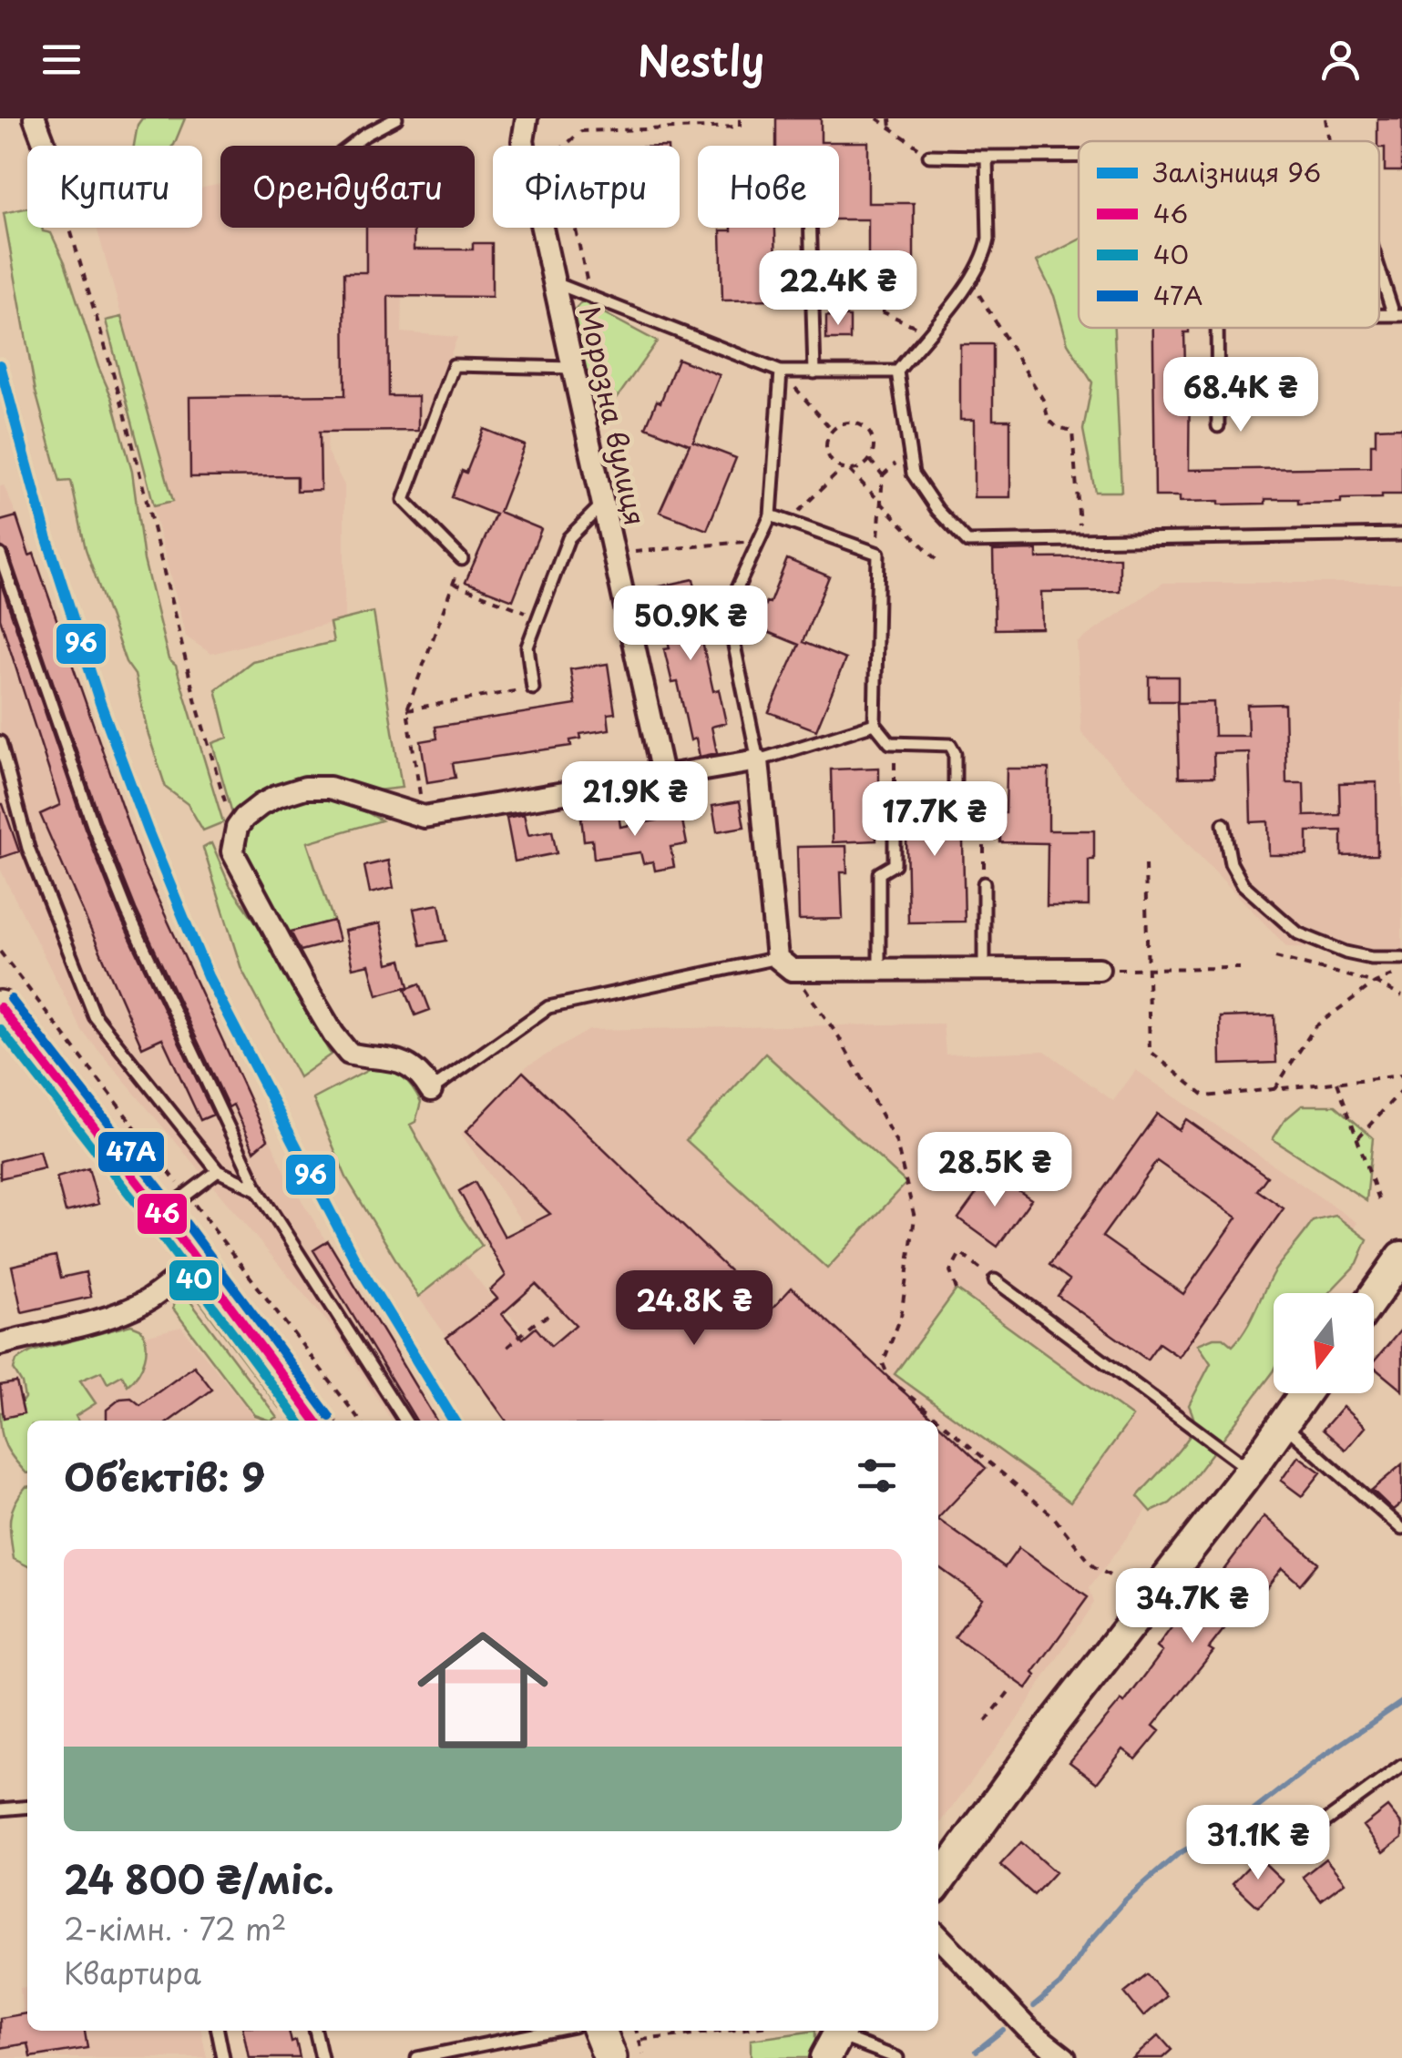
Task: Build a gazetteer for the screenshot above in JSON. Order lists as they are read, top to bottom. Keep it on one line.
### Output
{"streets":{"street":["Морозна вулиця"]},"lines":["rail line 96","transit line 47А","transit line 46","transit line 40"],"legend":["Залізниця 96","46","40","47А"],"north":"bottom","page":{"header":"Nestly","chip":["Купити","Орендувати","Фільтри","Нове"],"price":["22.4K ₴","68.4K ₴","50.9K ₴","21.9K ₴","17.7K ₴","28.5K ₴","24.8K ₴","34.7K ₴","31.1K ₴"],"heading":"Об’єктів: 9","list":[{"name":"24 800 ₴/міс.","note":"2-кімн. · 72 m² · Квартира"}]}}
